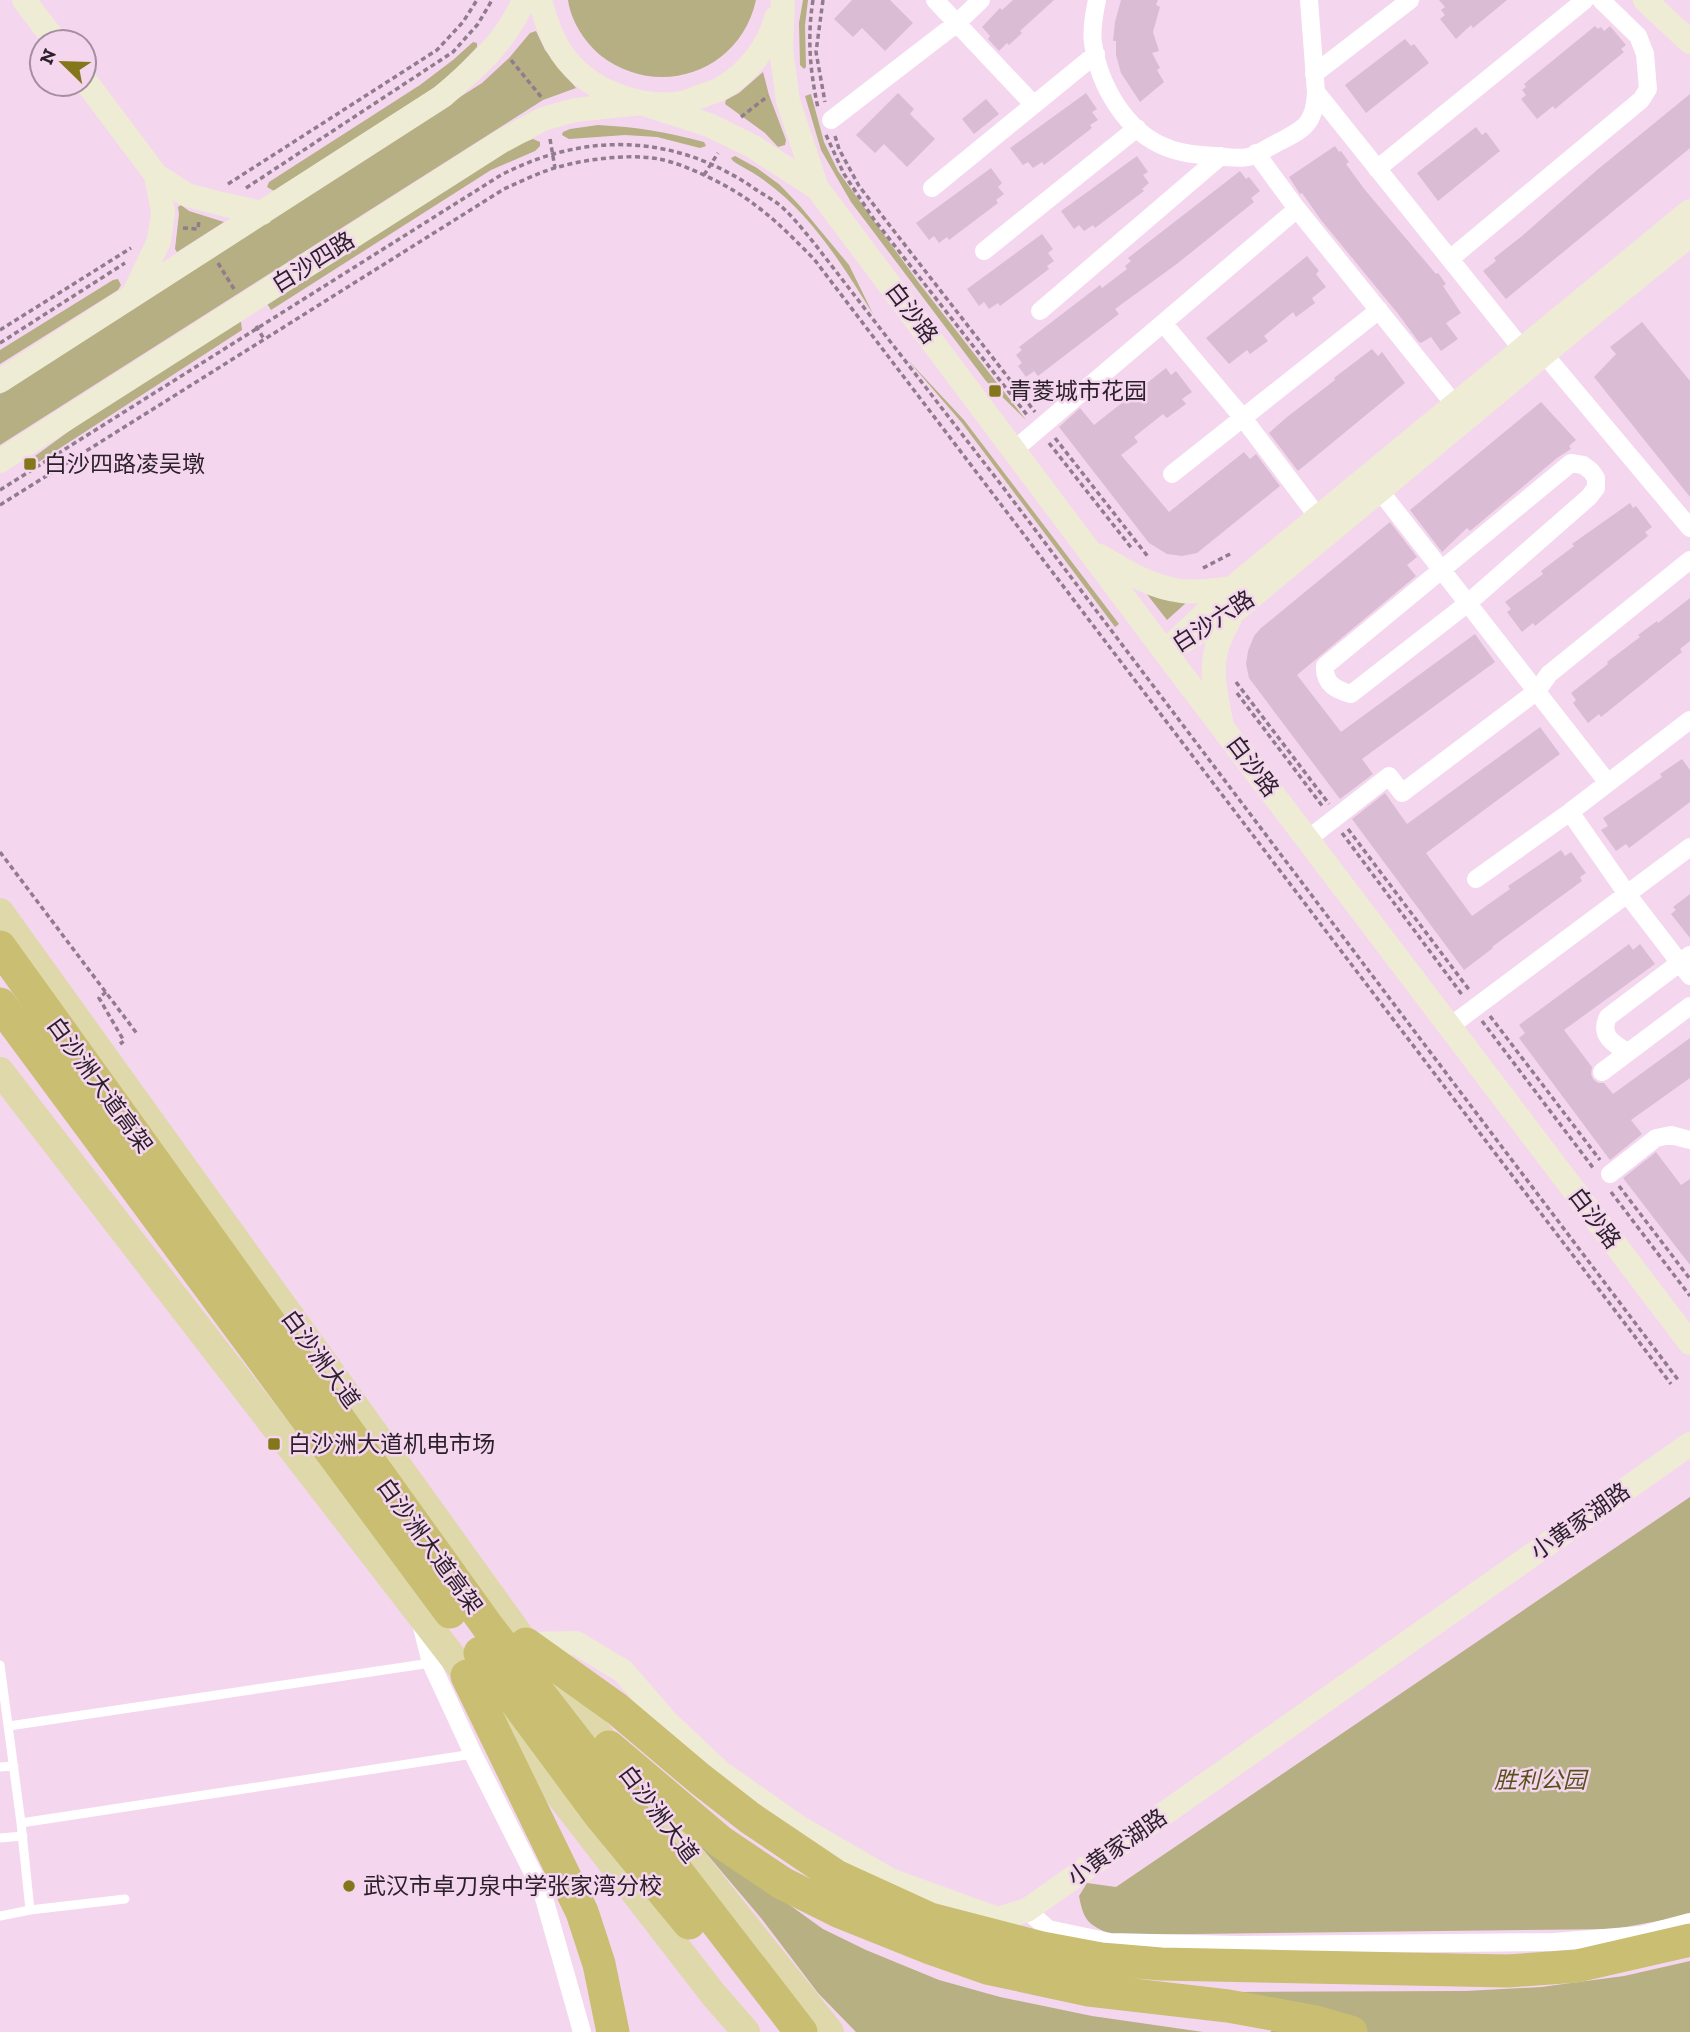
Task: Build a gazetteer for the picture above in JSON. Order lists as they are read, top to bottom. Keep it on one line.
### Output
{"streets":{"highway":["白沙洲大道高架"],"main road":["白沙洲大道"],"street":["白沙四路","白沙路","白沙六路","小黄家湖路"]},"crossings":[["白沙路","白沙六路"],["白沙洲大道","小黄家湖路"]],"parks":["胜利公园"],"places":{"transit":["青菱城市花园","白沙四路凌吴墩","白沙洲大道机电市场"],"other":["武汉市卓刀泉中学张家湾分校"]},"north":"top left"}
